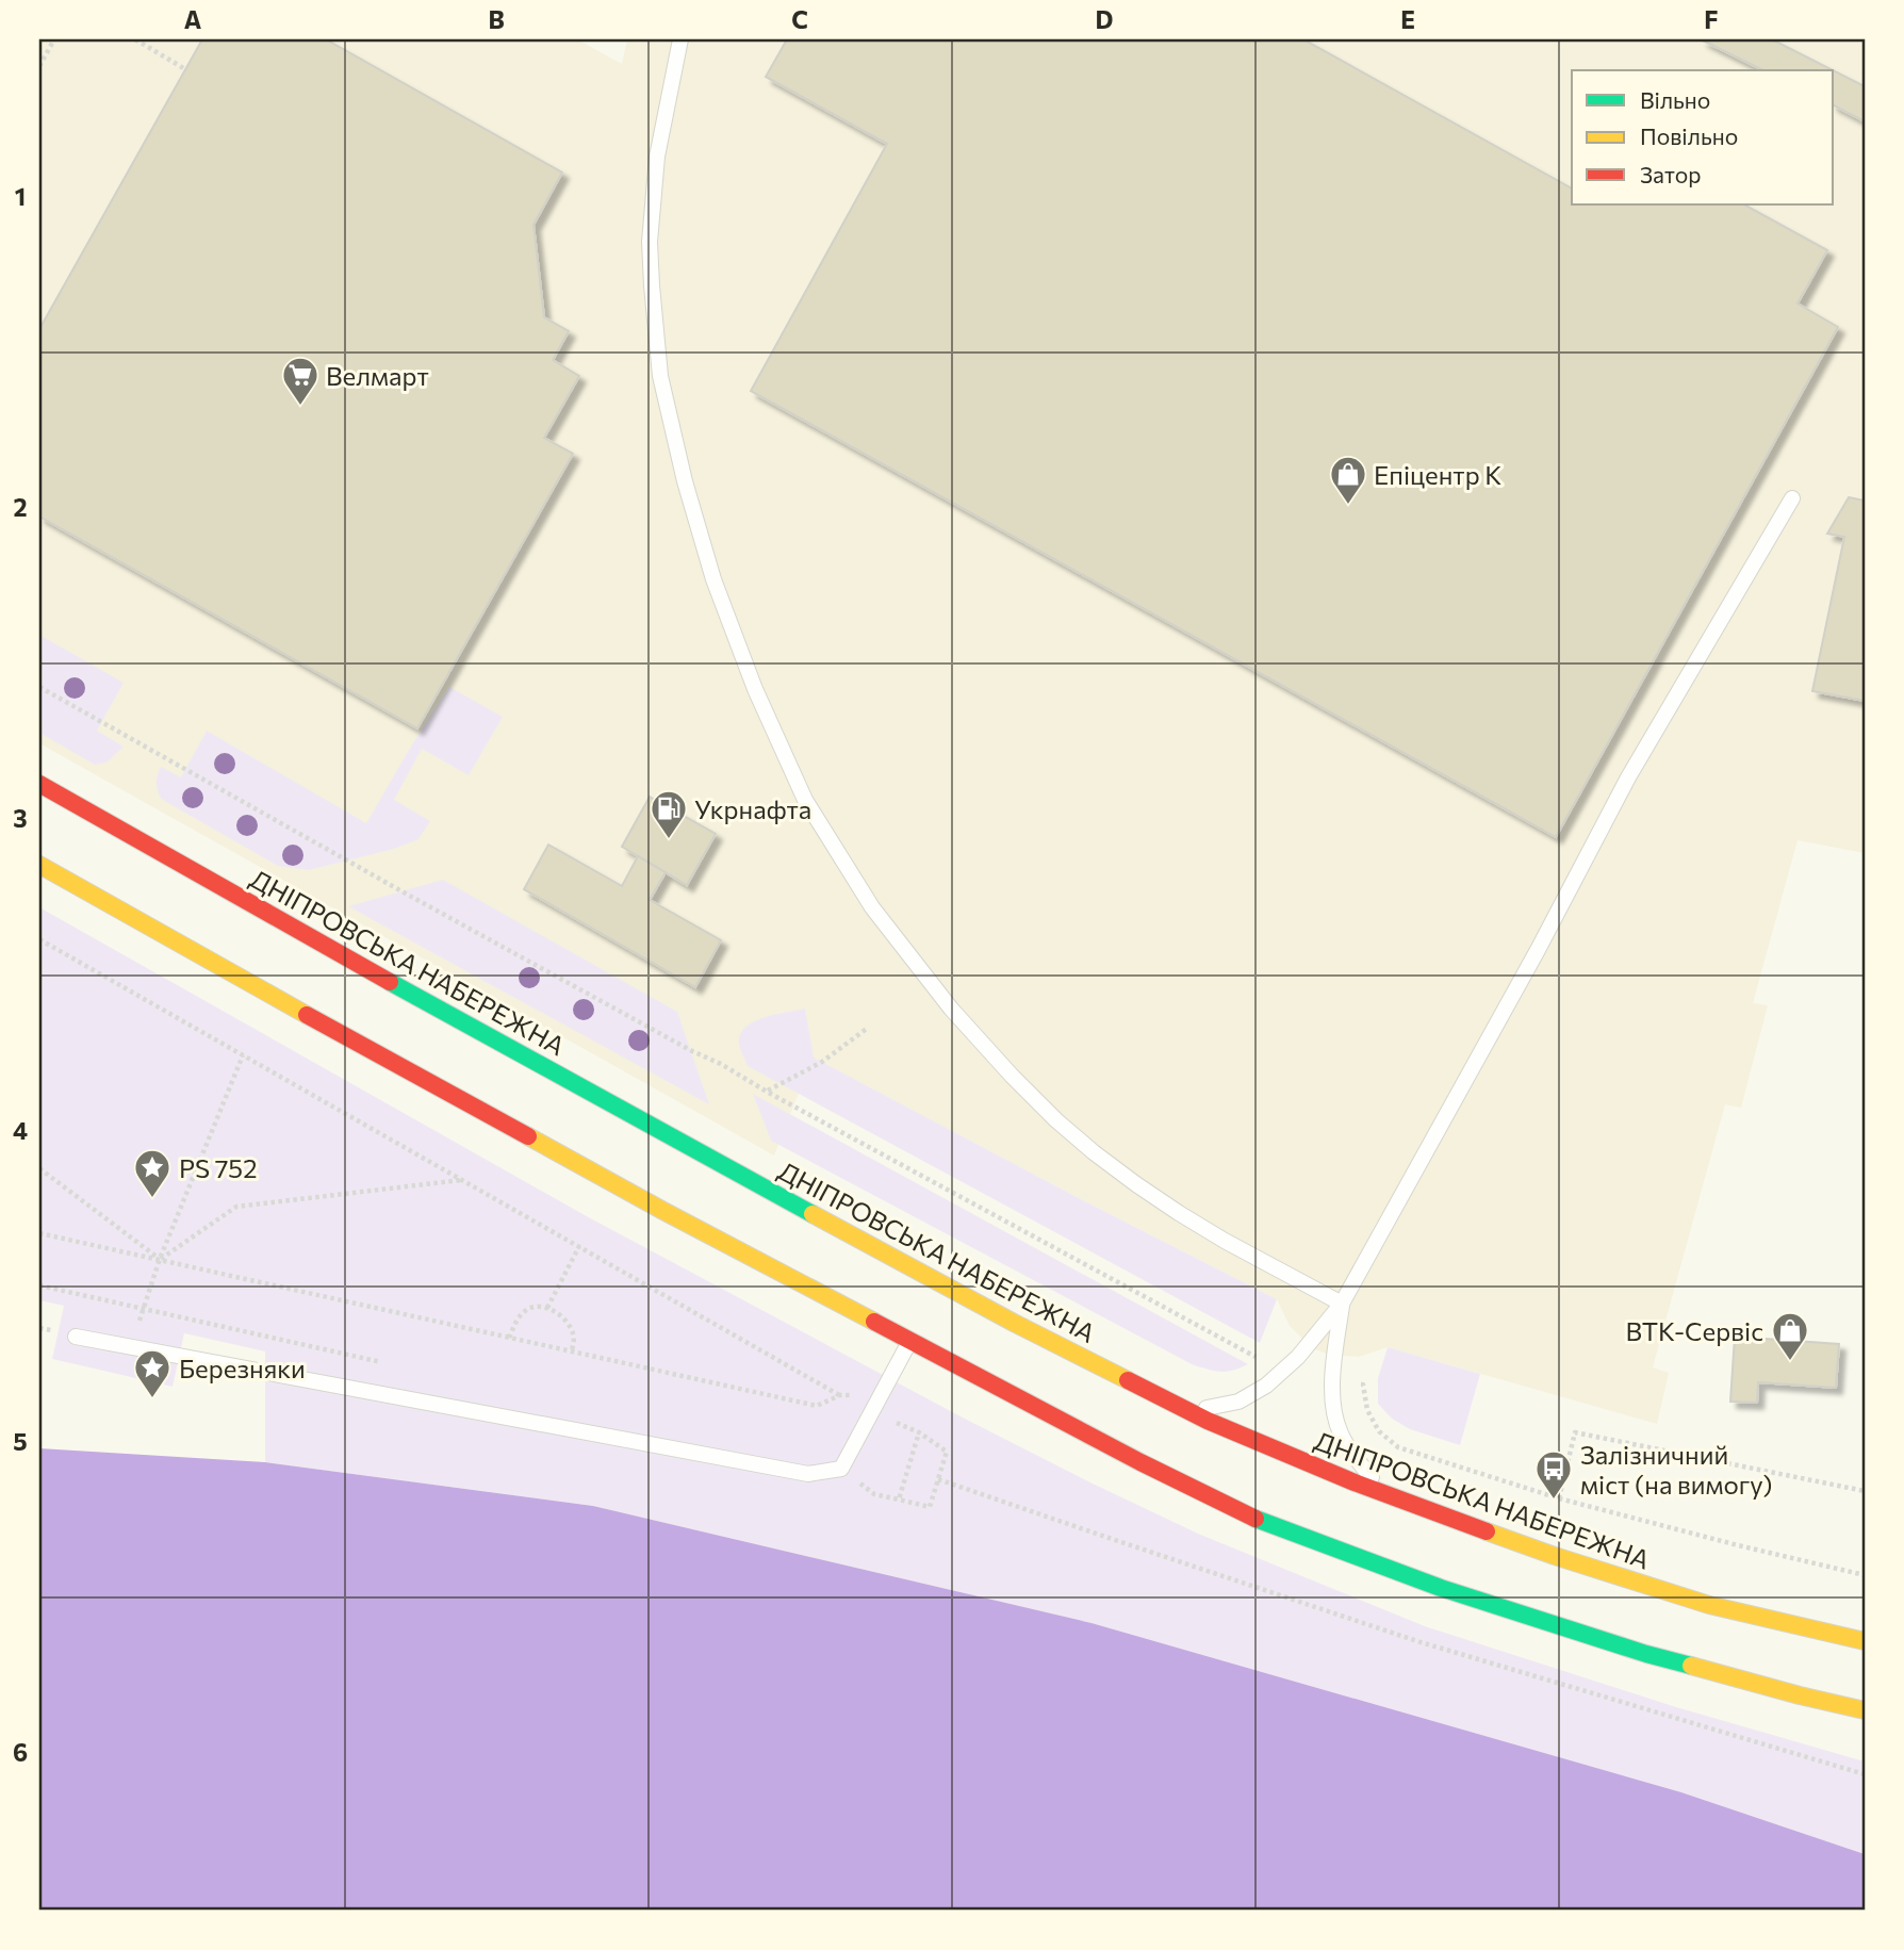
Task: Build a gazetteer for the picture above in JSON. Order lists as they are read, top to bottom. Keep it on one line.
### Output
{"streets":{"main road":["ДНІПРОВСЬКА НАБЕРЕЖНА"]},"places":{"supermarket":["Велмарт"],"shop":["Епіцентр К","ВТК-Сервіс"],"fuel station":["Укрнафта"],"place":["PS 752","Березняки"],"bus stop":["Залізничний міст (на вимогу)"]},"legend":["Вільно","Повільно","Затор"],"grid":{"columns":["A","B","C","D","E","F"],"rows":["1","2","3","4","5","6"]}}
